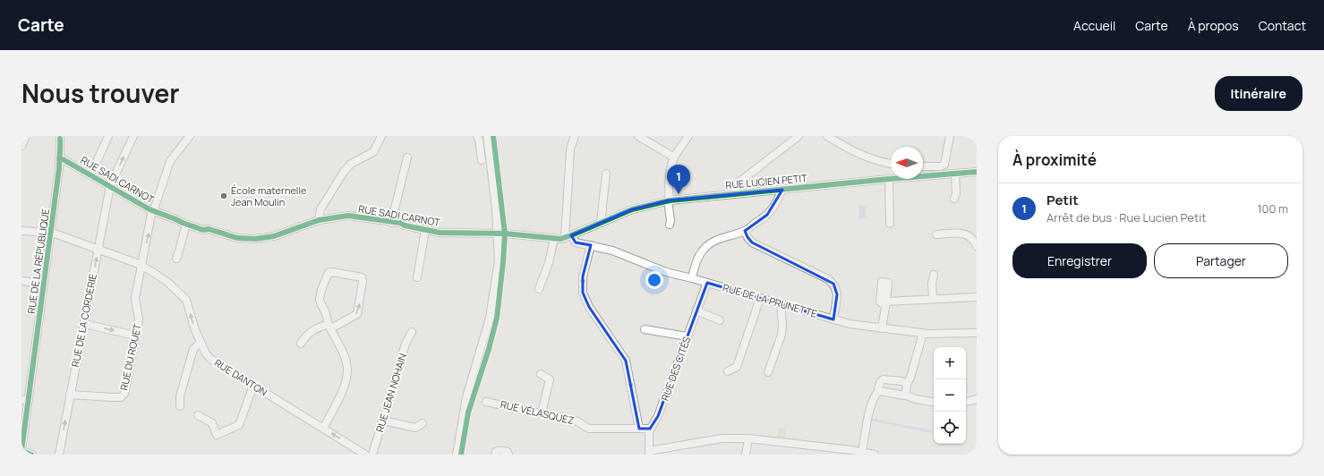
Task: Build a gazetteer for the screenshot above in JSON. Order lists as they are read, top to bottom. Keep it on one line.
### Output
{"streets":{"street":["RUE SADI CARNOT","RUE LUCIEN PETIT","RUE DE LA RÉPUBLIQUE","RUE DE LA PRUNETTE","RUE DE LA CORDERIE","RUE DU ROUET","RUE DES CITÉS","RUE DANTON","RUE JEAN NOHAIN","RUE VÉLASQUEZ"]},"crossings":[["RUE SADI CARNOT","RUE LUCIEN PETIT"],["RUE SADI CARNOT","RUE DE LA RÉPUBLIQUE"],["RUE SADI CARNOT","RUE DE LA PRUNETTE"],["RUE SADI CARNOT","RUE DE LA CORDERIE"],["RUE SADI CARNOT","RUE DU ROUET"],["RUE LUCIEN PETIT","RUE DE LA PRUNETTE"],["RUE DE LA RÉPUBLIQUE","RUE DANTON"],["RUE DE LA PRUNETTE","RUE DES CITÉS"],["RUE DE LA CORDERIE","RUE DU ROUET"],["RUE DE LA CORDERIE","RUE DANTON"],["RUE DU ROUET","RUE DANTON"],["RUE DES CITÉS","RUE VÉLASQUEZ"]],"one_way":["RUE DE LA CORDERIE"],"places":["École maternelle Jean Moulin"],"north":"left","page":{"header":"Carte","nav":["Accueil","Carte","À propos","Contact"],"title":"Nous trouver","buttons":["Itinéraire",["Enregistrer","Partager"]],"heading":"À proximité","pins":"1","list":[{"mark":"1","name":"Petit","note":"Arrêt de bus · Rue Lucien Petit","value":"100 m"}],"map_buttons":["+","−"]}}
